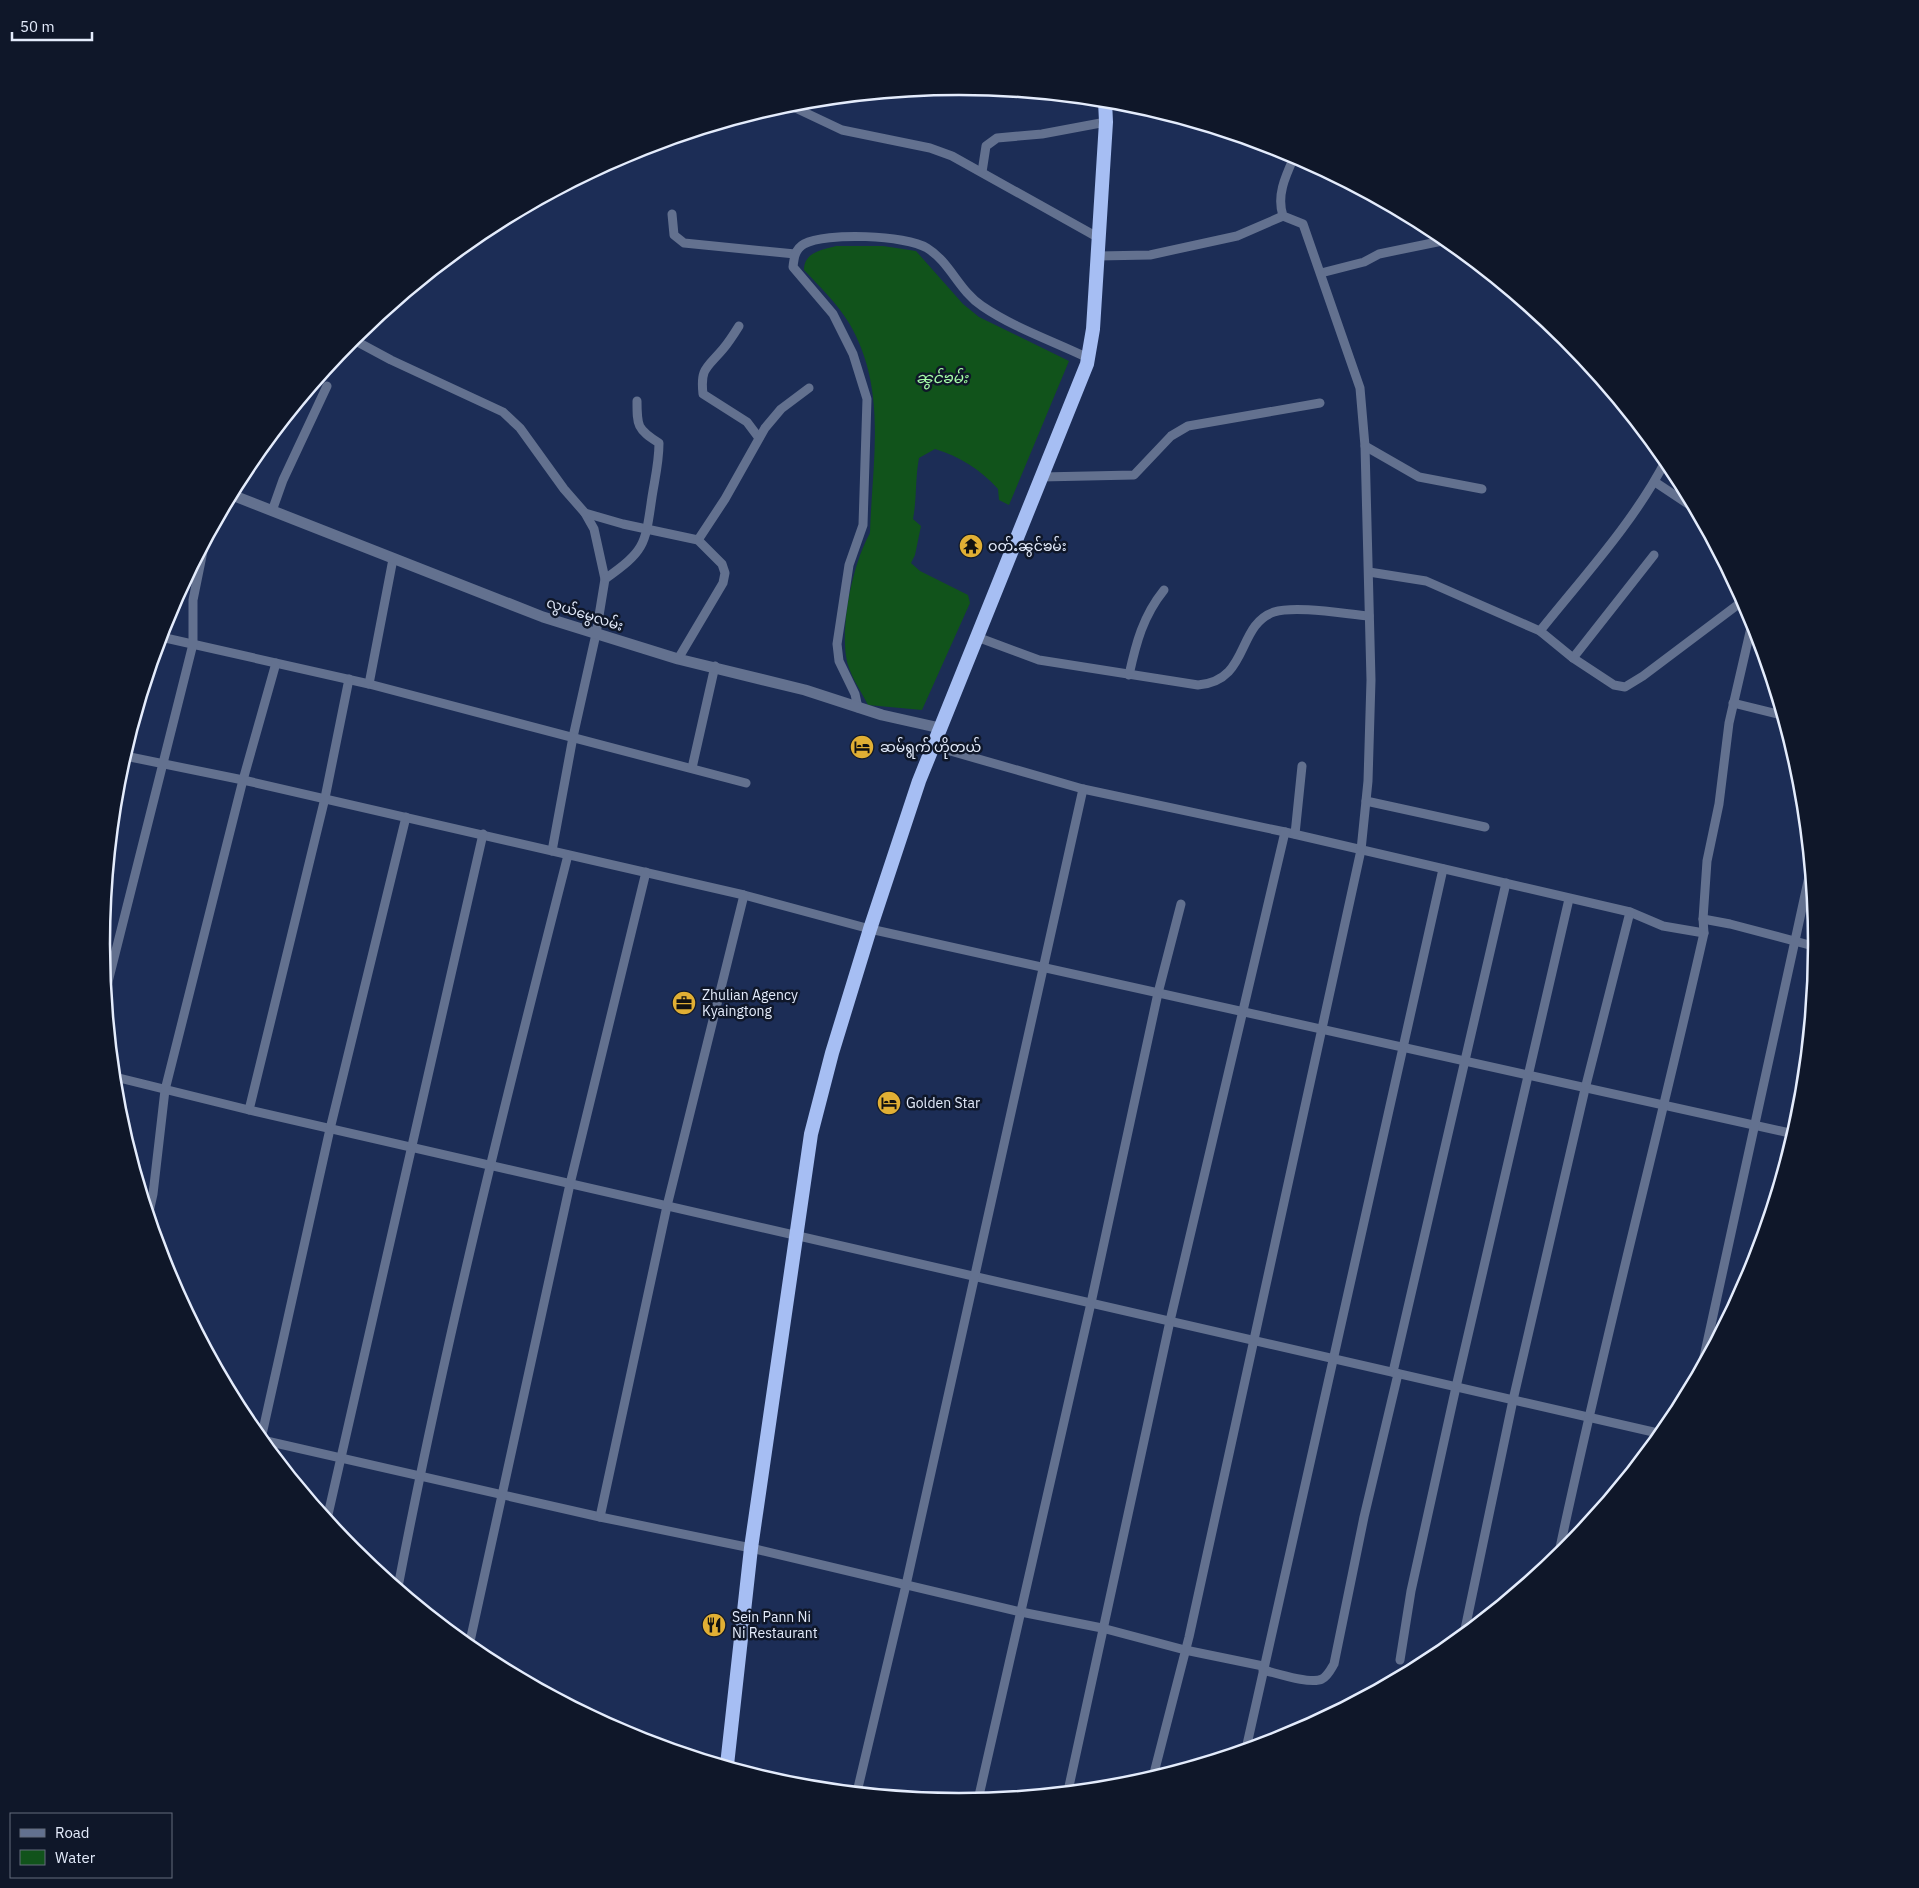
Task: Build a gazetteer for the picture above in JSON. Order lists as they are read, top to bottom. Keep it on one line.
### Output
{"streets":{"street":["လွယ်မွေလမ်း"]},"water":["ၼွင်ၶမ်း"],"places":{"temple":["ဝတ်ႉၼွင်ၶမ်း"],"hotel":["ဆမ်ရွက် ဟိုတယ်","Golden Star"],"office":["Zhulian Agency Kyaingtong"],"restaurant":["Sein Pann Ni Ni Restaurant"]},"legend":["Road","Water"],"scale_bar":"50 m"}
